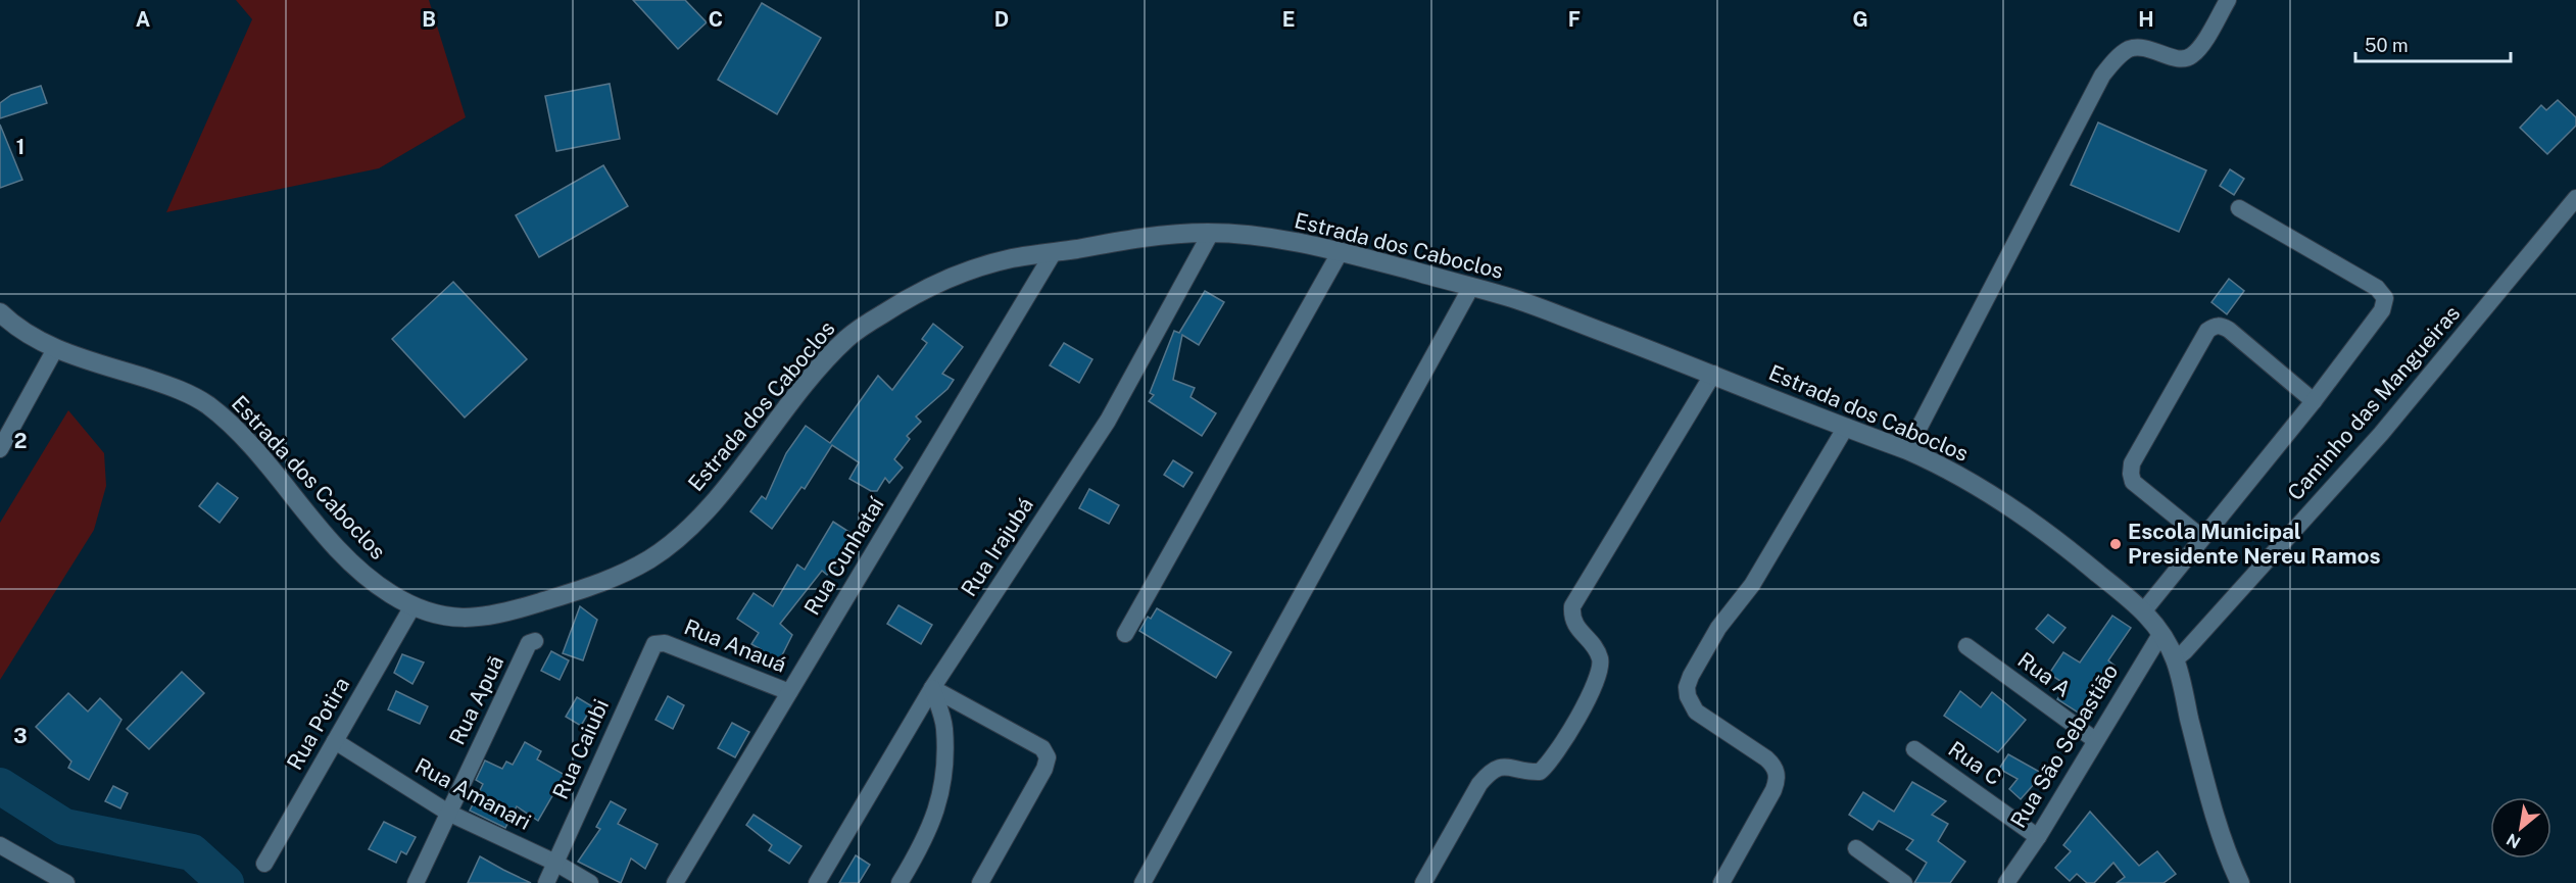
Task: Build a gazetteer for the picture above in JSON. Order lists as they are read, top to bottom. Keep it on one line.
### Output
{"streets":{"street":["Estrada dos Caboclos","Caminho das Mangueiras","Rua Irajubá","Rua Cunhataí","Rua Anauá","Rua A","Rua Apuã","Rua Potira","Rua São Sebastião","Rua Caiubi","Rua C","Rua Amanari"]},"crossings":[["Estrada dos Caboclos","Caminho das Mangueiras"],["Estrada dos Caboclos","Rua Irajubá"],["Estrada dos Caboclos","Rua Cunhataí"],["Estrada dos Caboclos","Rua Potira"],["Estrada dos Caboclos","Rua São Sebastião"],["Rua Cunhataí","Rua Anauá"],["Rua Anauá","Rua Caiubi"],["Rua A","Rua São Sebastião"],["Rua Apuã","Rua Amanari"],["Rua Potira","Rua Amanari"],["Rua São Sebastião","Rua C"],["Rua Caiubi","Rua Amanari"]],"places":["Escola Municipal Presidente Nereu Ramos"],"scale_bar":"50 m","north":"bottom left","grid":{"columns":["A","B","C","D","E","F","G","H"],"rows":["1","2","3"]}}
